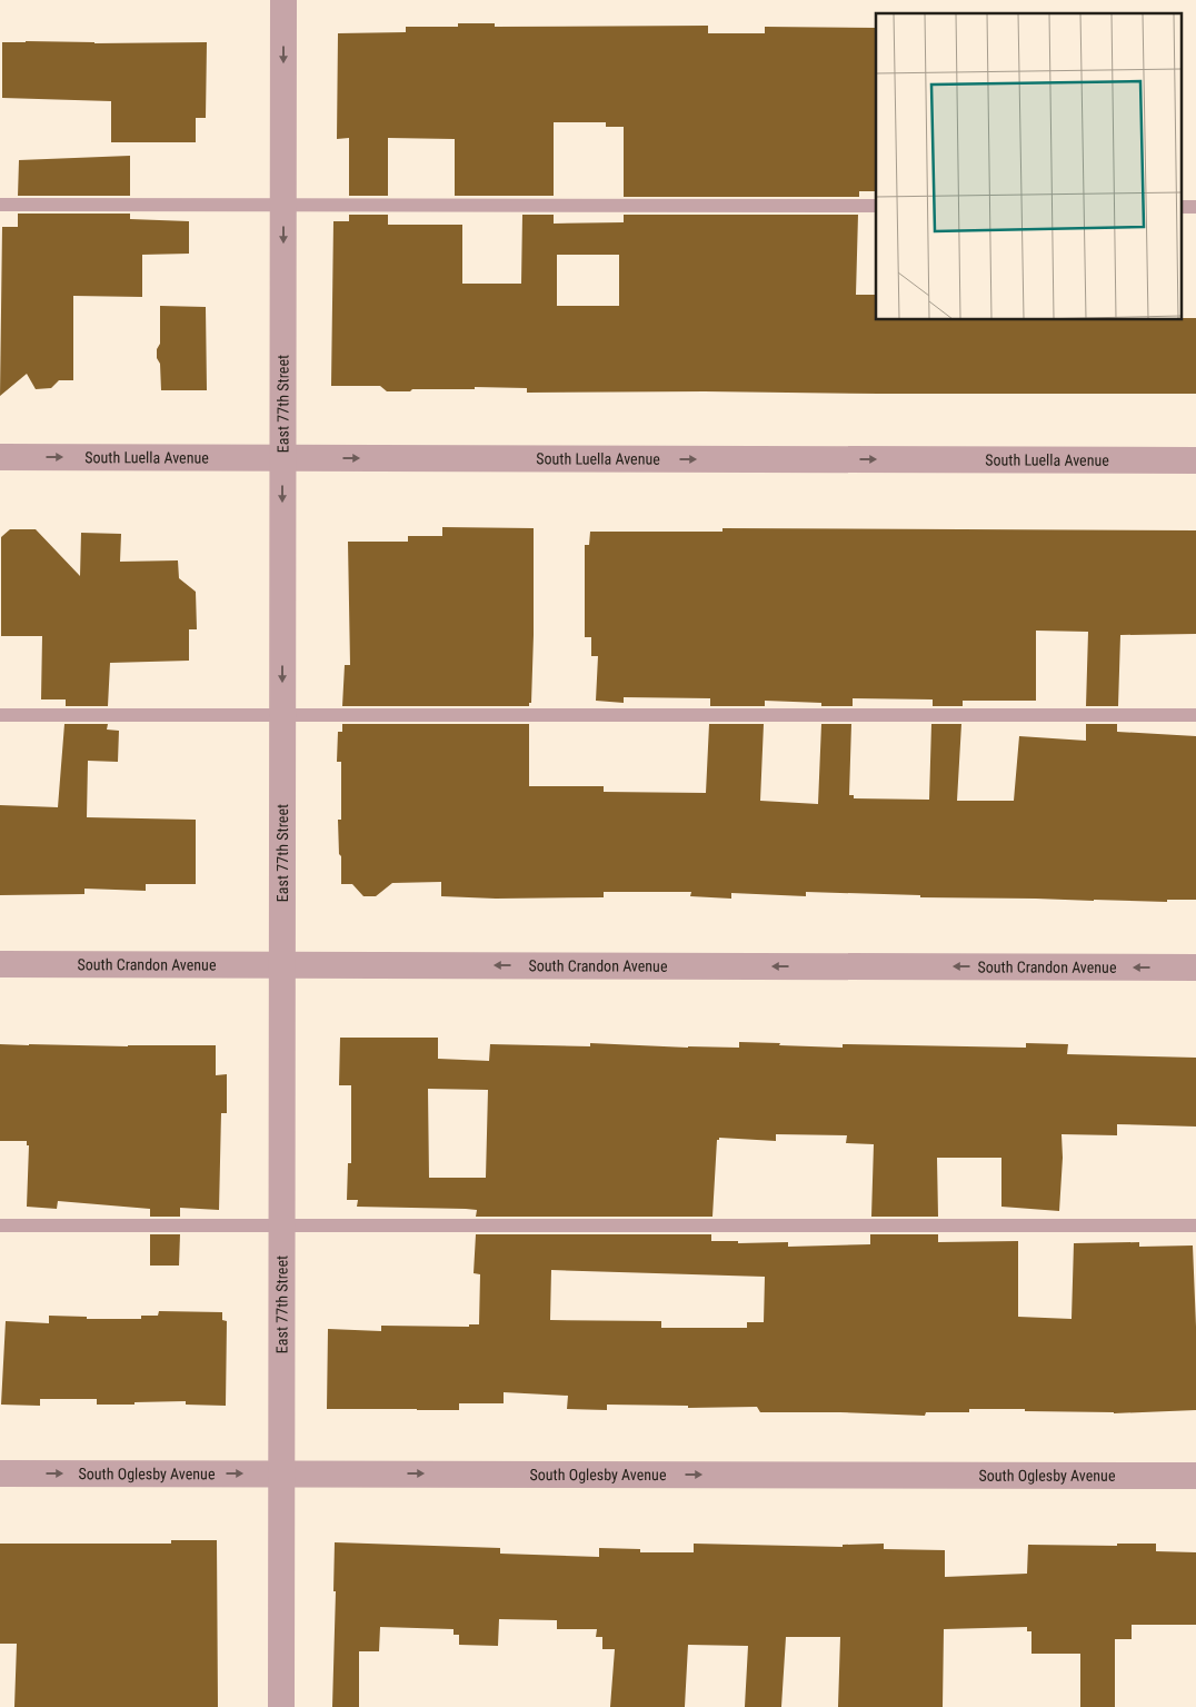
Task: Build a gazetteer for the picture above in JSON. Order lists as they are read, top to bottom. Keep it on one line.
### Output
{"streets":{"street":["East 77th Street","South Luella Avenue","South Crandon Avenue","South Oglesby Avenue"]},"crossings":[["East 77th Street","South Luella Avenue"],["East 77th Street","South Crandon Avenue"],["East 77th Street","South Oglesby Avenue"]],"one_way":["East 77th Street","South Luella Avenue","South Crandon Avenue","South Oglesby Avenue"]}
